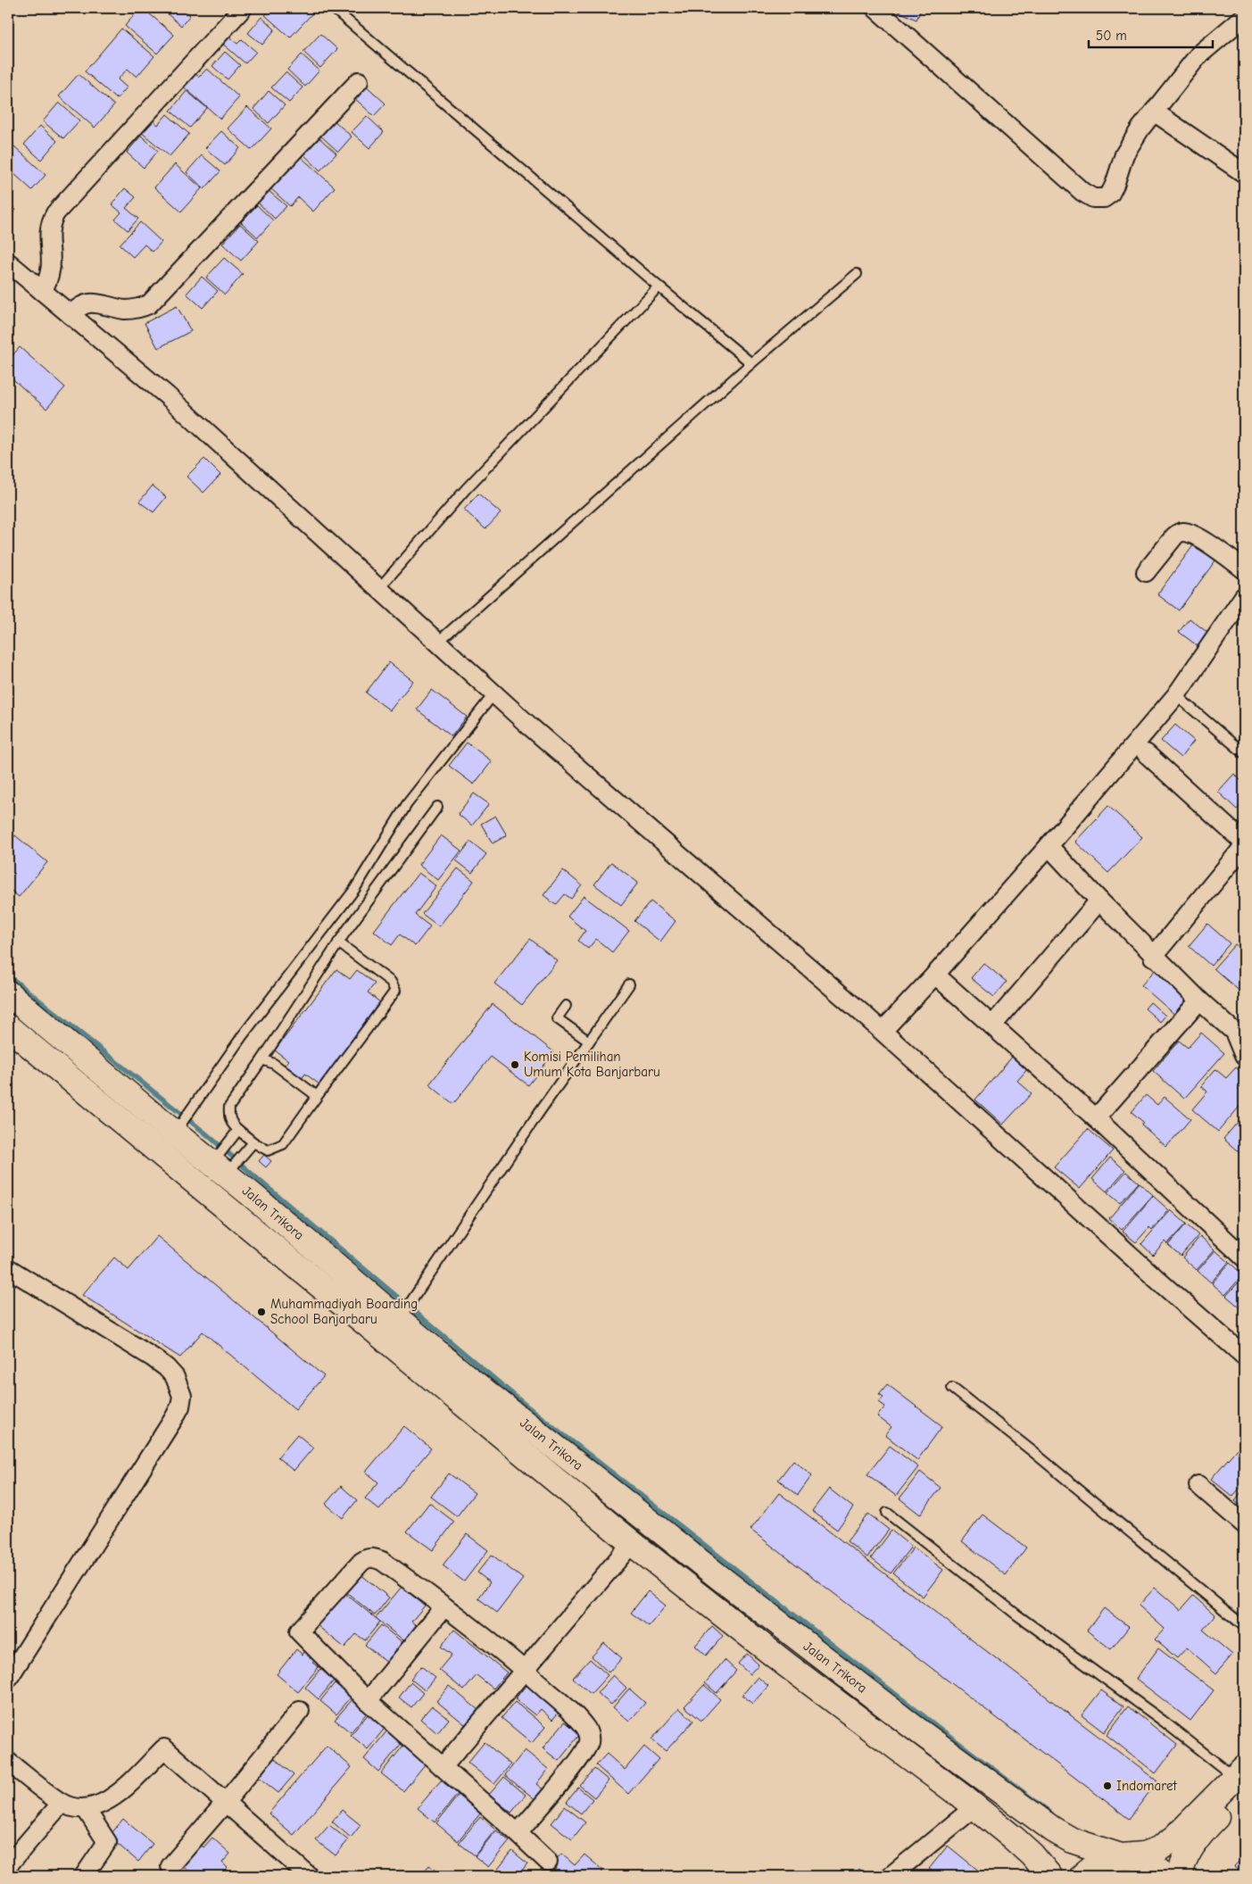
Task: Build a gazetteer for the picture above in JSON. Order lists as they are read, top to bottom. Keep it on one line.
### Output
{"streets":{"main road":["Jalan Trikora"]},"places":["Komisi Pemilihan Umum Kota Banjarbaru","Muhammadiyah Boarding School Banjarbaru","Indomaret"],"scale_bar":"50 m"}
